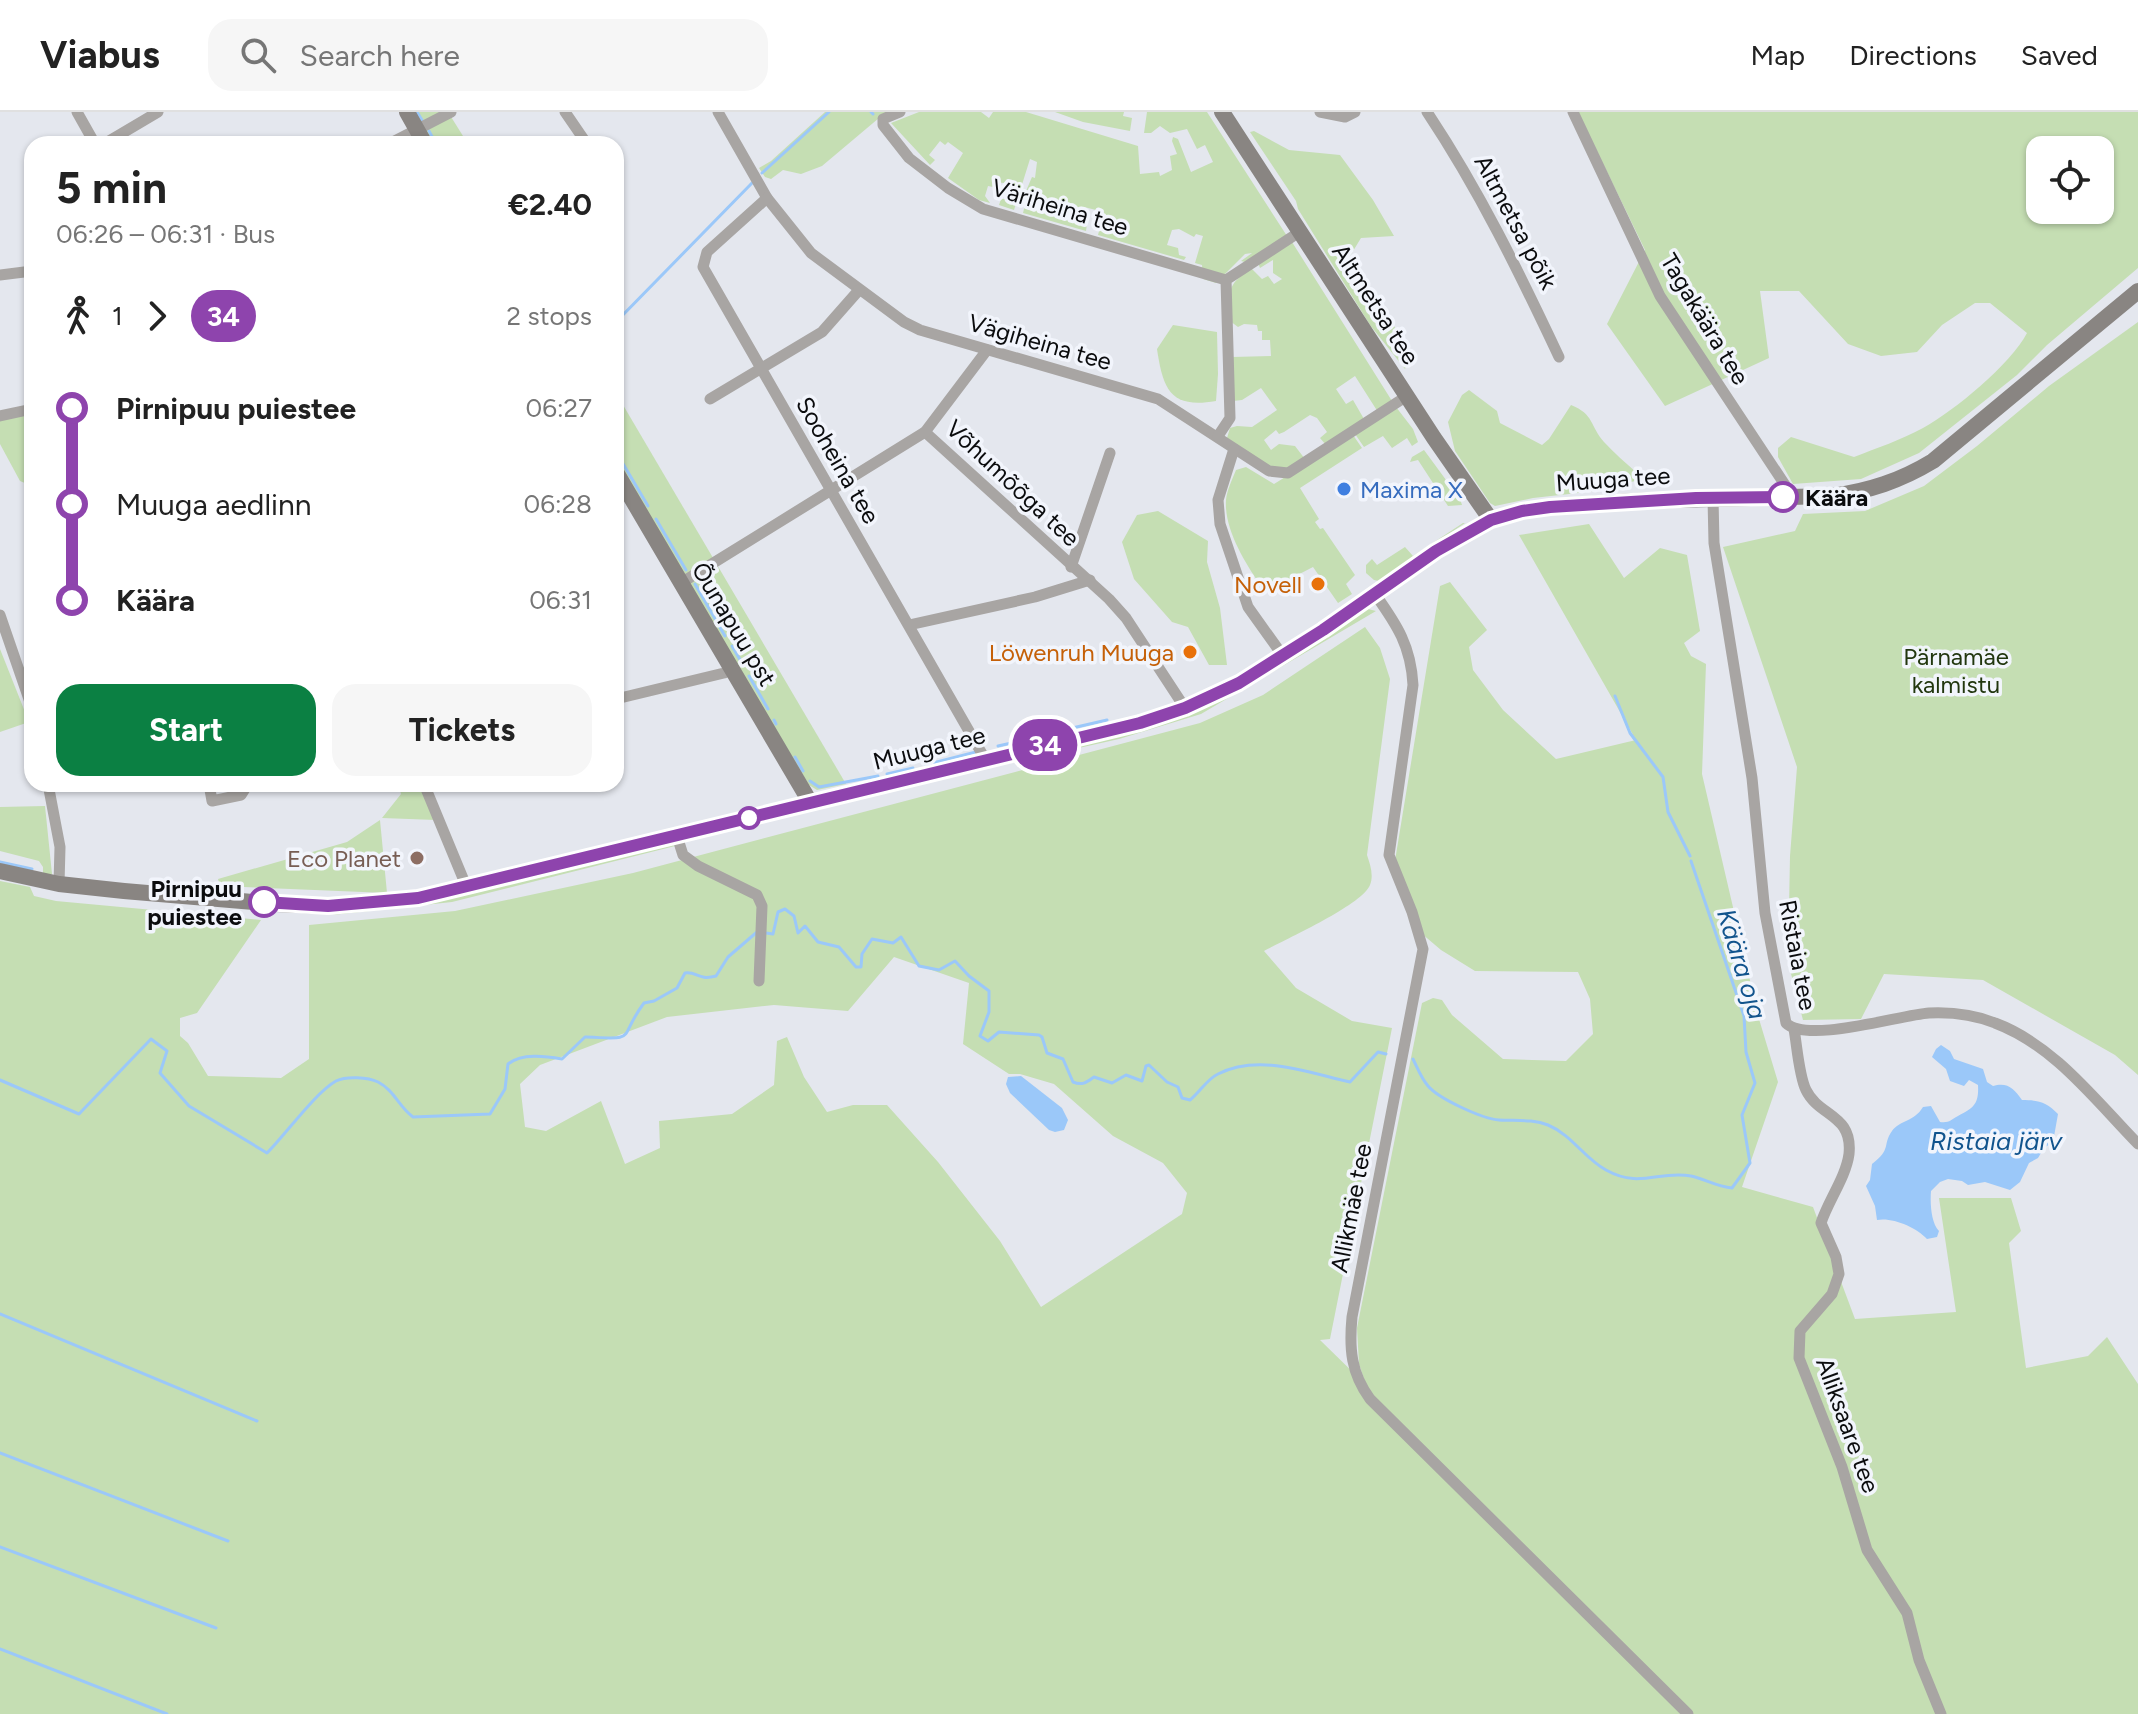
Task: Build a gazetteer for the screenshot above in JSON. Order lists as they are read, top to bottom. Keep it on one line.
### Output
{"streets":{"main road":["Altmetsa tee","Muuga tee","Õunapuu pst"],"street":["Väriheina tee","Altmetsa põik","Tagakäära tee","Vägiheina tee","Sooheina tee","Võhumõõga tee","Ristaia tee","Allikmäe tee","Alliksaare tee"]},"crossings":[["Altmetsa tee","Vägiheina tee"],["Altmetsa tee","Muuga tee"],["Tagakäära tee","Muuga tee"],["Vägiheina tee","Sooheina tee"],["Sooheina tee","Muuga tee"],["Muuga tee","Võhumõõga tee"],["Muuga tee","Õunapuu pst"],["Muuga tee","Ristaia tee"],["Muuga tee","Allikmäe tee"],["Ristaia tee","Alliksaare tee"]],"water":["Käära oja","Ristaia järv"],"parks":["Pärnamäe kalmistu"],"places":["Maxima X","Käära","Novell","Löwenruh Muuga","Eco Planet","Pirnipuu puiestee"],"lines":["bus line 34"],"page":{"header":"Viabus","search":"Search here","nav":["Map","Directions","Saved"],"on_map":"34","heading":["5 min","06:26 – 06:31 · Bus","€2.40"],"legs":["1","34","2 stops"],"list":[{"name":"Pirnipuu puiestee","value":"06:27"},{"name":"Muuga aedlinn","value":"06:28"},{"name":"Käära","value":"06:31"}],"buttons":["Start","Tickets"]}}
